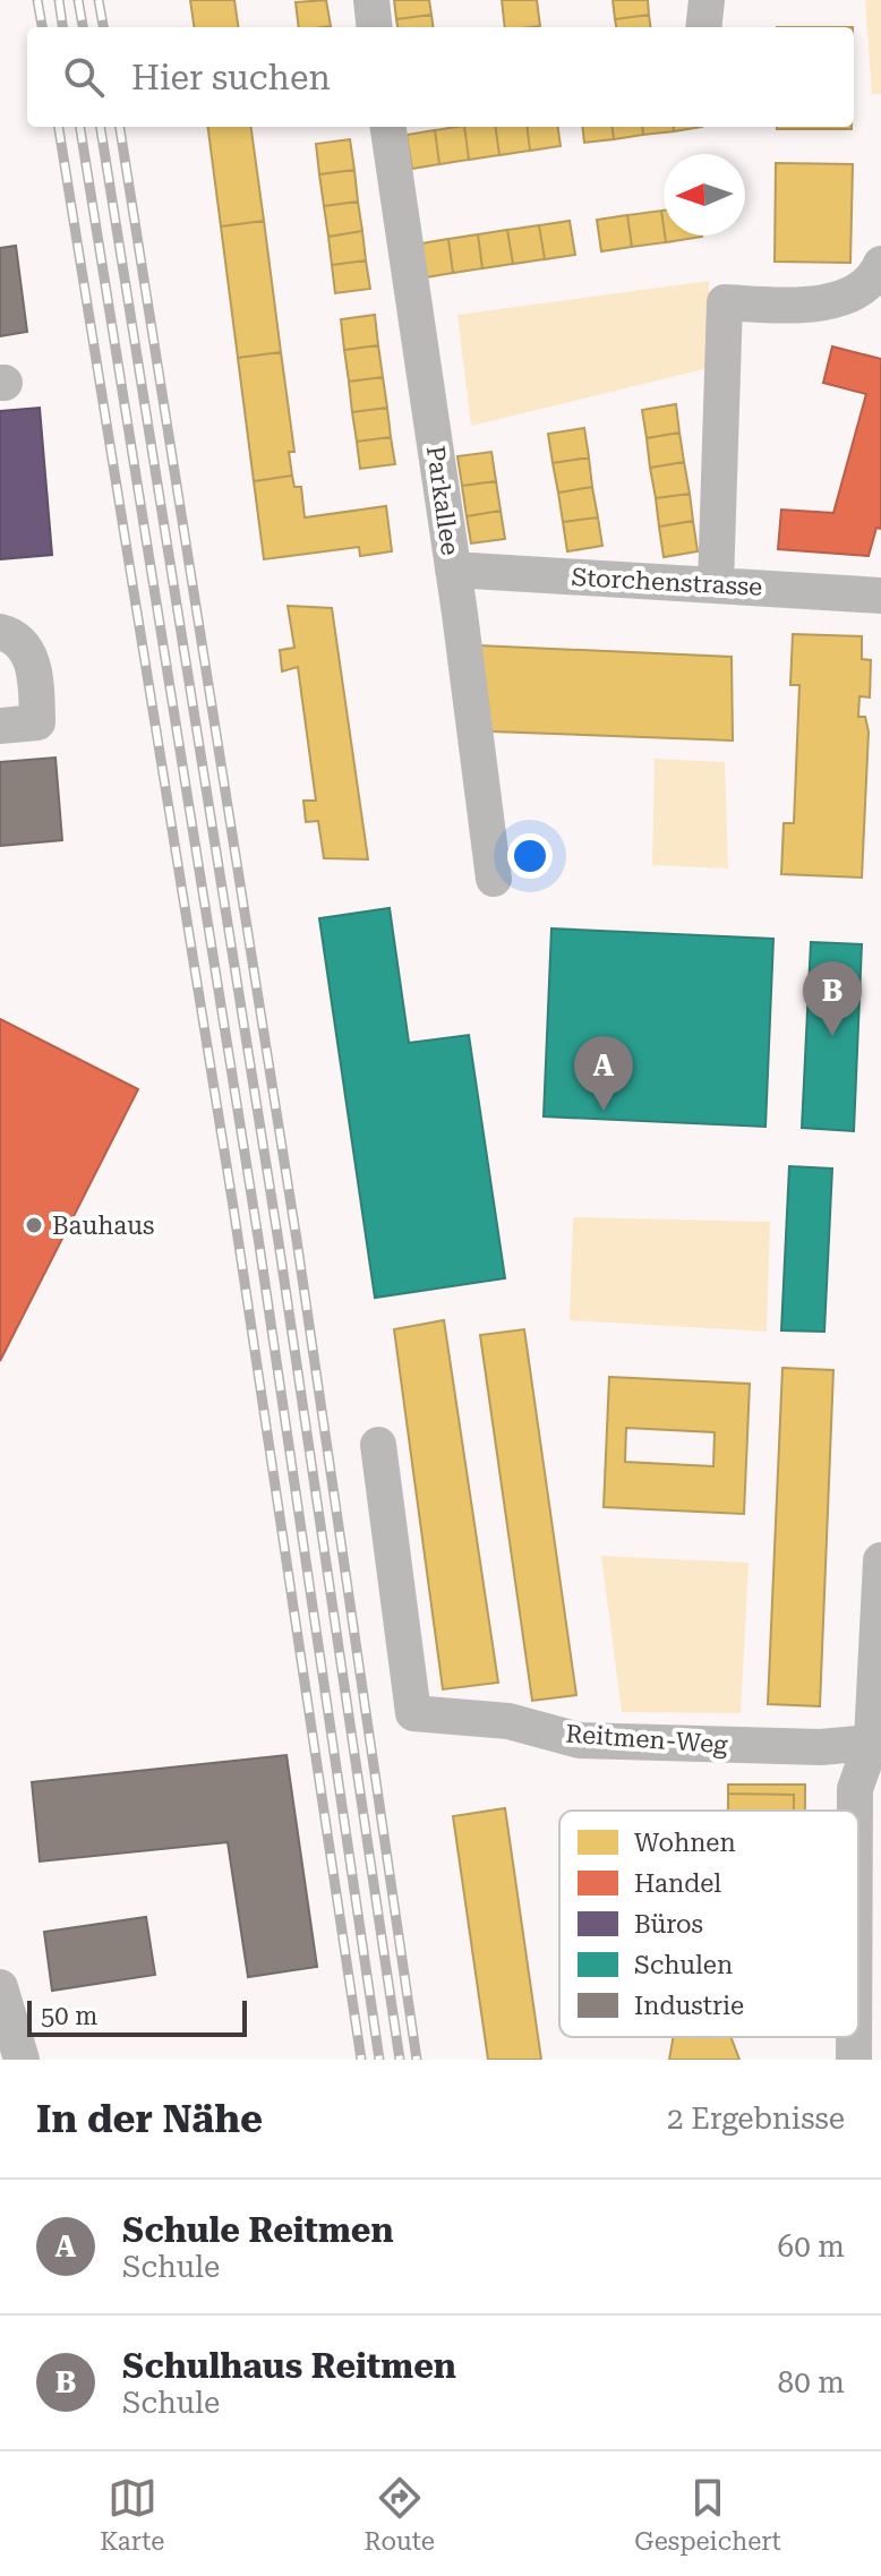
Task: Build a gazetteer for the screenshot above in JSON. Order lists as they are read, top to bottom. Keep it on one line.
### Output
{"streets":{"street":["Parkallee","Storchenstrasse","Reitmen-Weg"]},"crossings":[["Parkallee","Storchenstrasse"]],"places":["Bauhaus"],"legend":["Wohnen","Handel","Büros","Schulen","Industrie"],"scale_bar":"50 m","north":"left","page":{"search":"Hier suchen","pins":["B","A"],"scale":"50 m","heading":["In der Nähe","2 Ergebnisse"],"list":[{"mark":"A","name":"Schule Reitmen","note":"Schule","value":"60 m"},{"mark":"B","name":"Schulhaus Reitmen","note":"Schule","value":"80 m"}],"nav":["Karte","Route","Gespeichert"]}}
